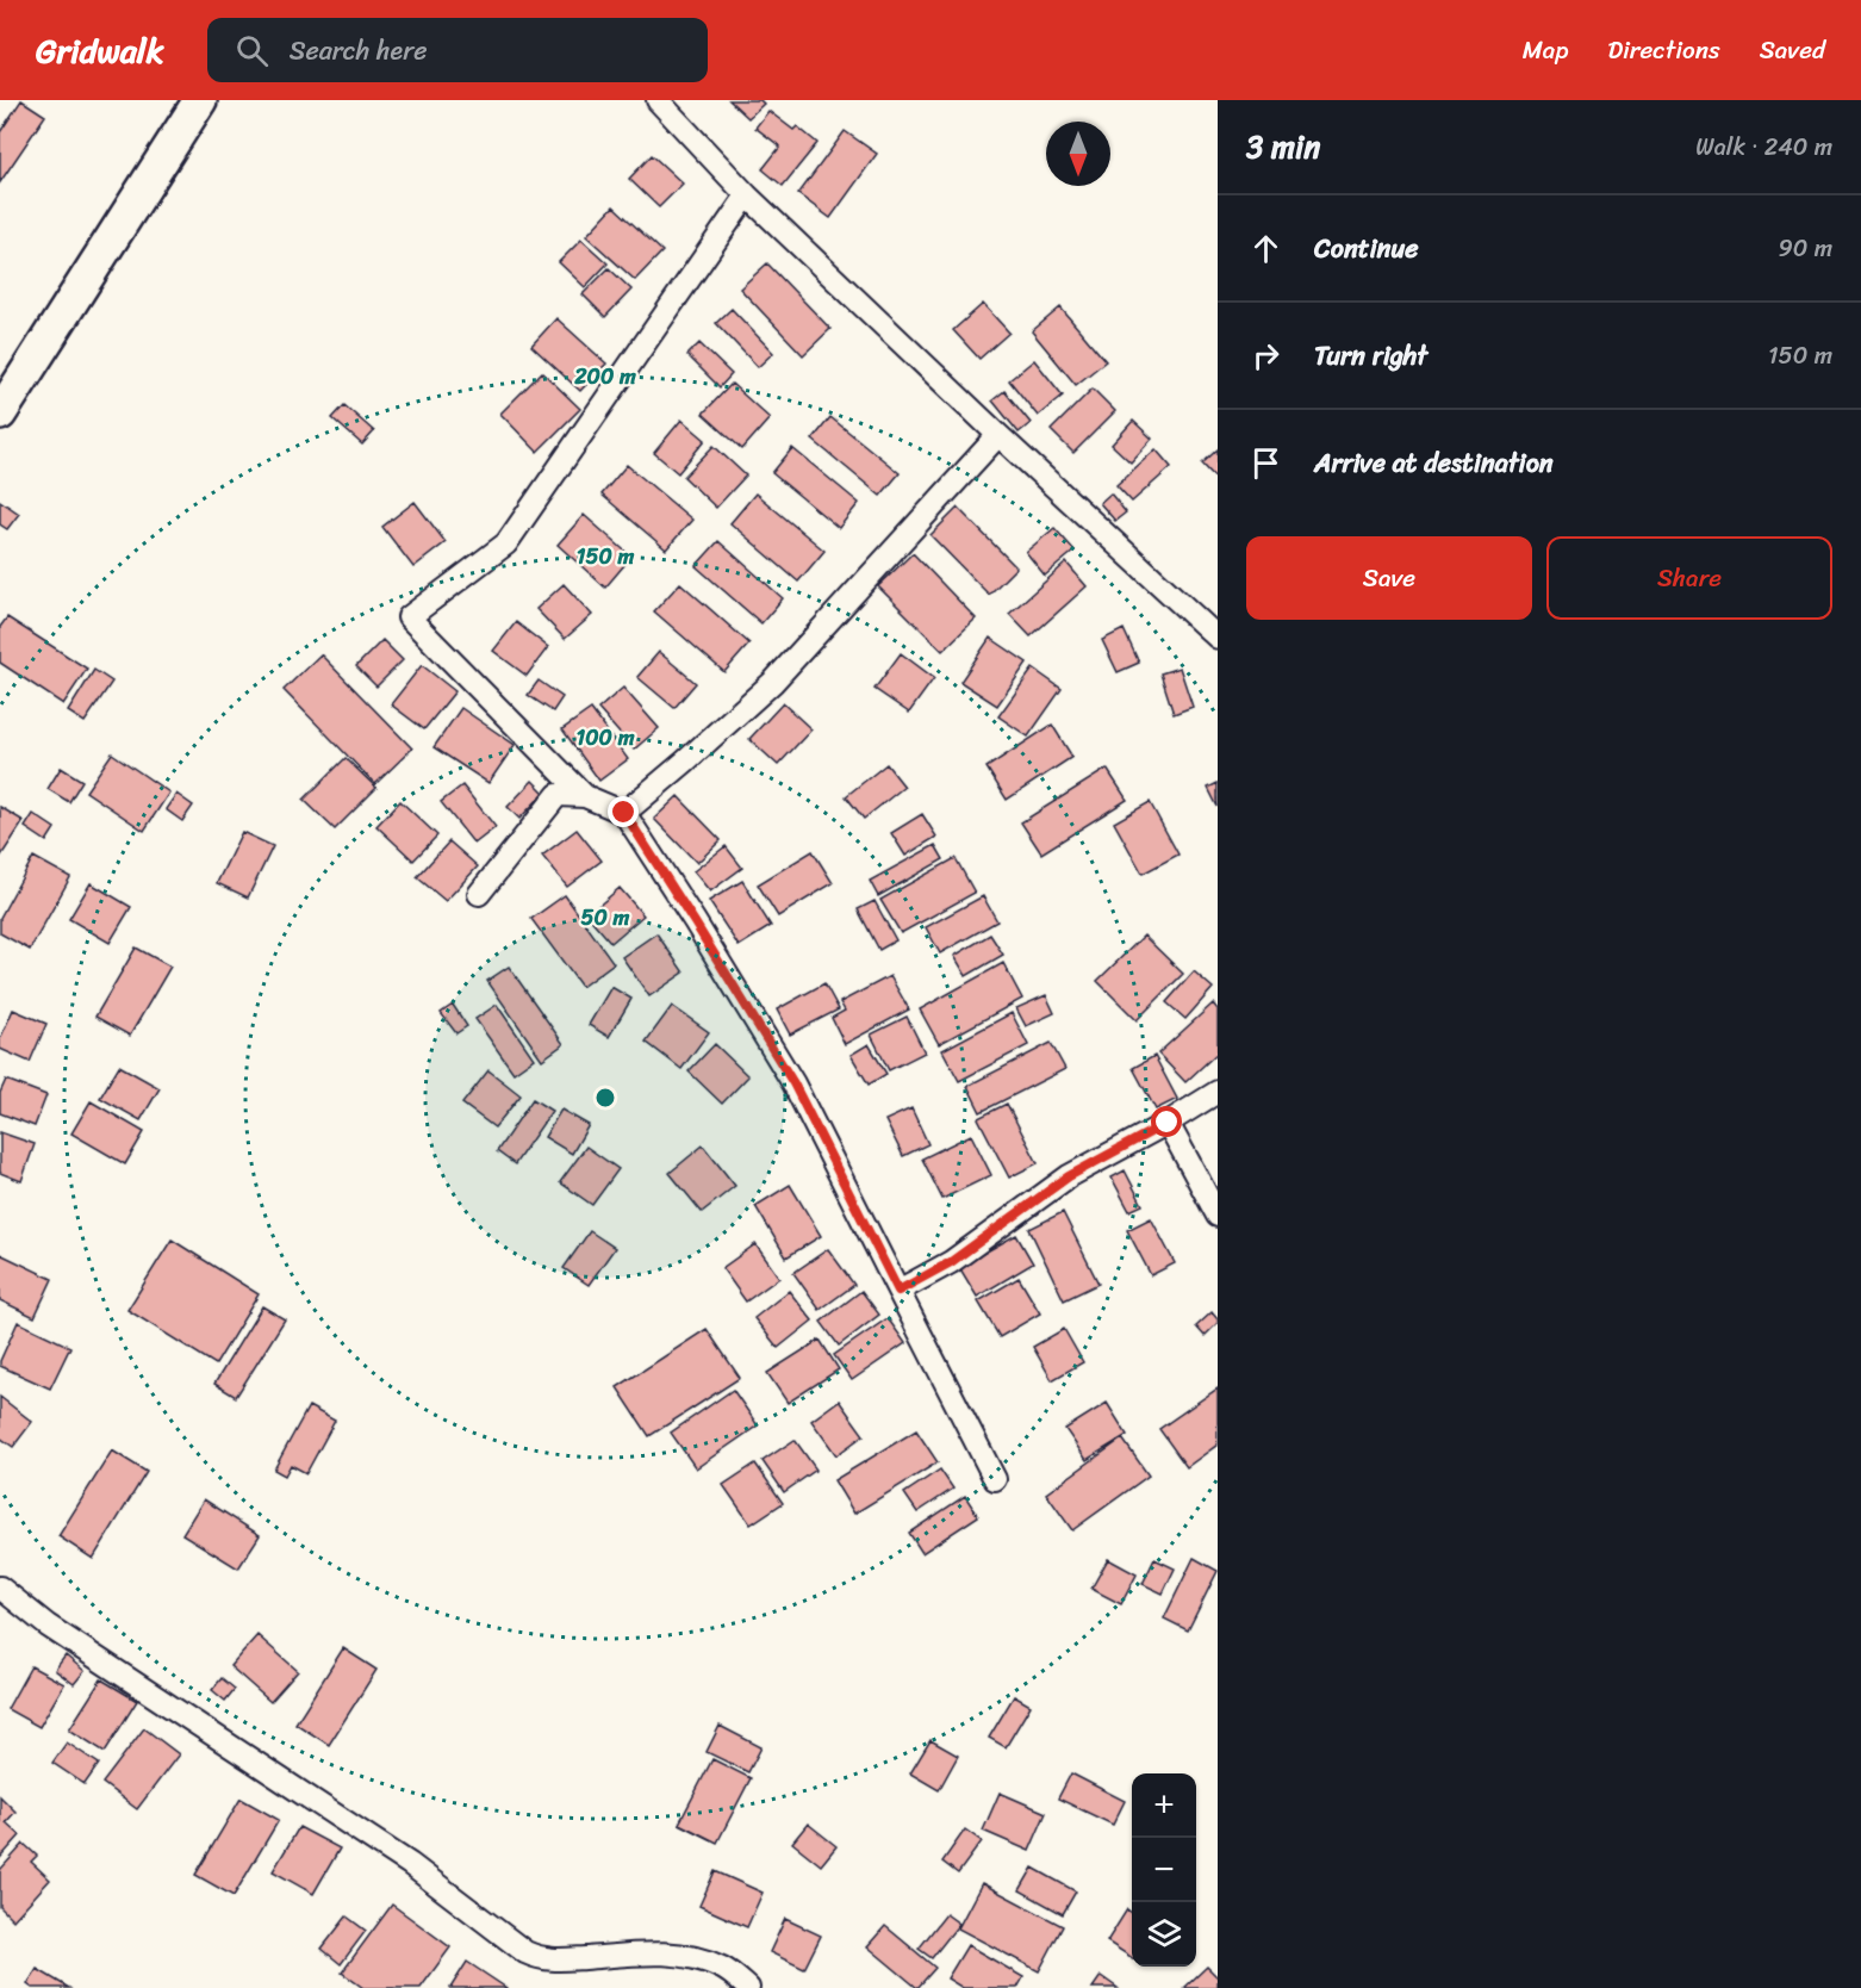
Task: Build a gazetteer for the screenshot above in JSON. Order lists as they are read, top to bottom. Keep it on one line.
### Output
{"north":"bottom","page":{"header":"Gridwalk","search":"Search here","nav":["Map","Directions","Saved"],"heading":["3 min","Walk · 240 m"],"list":[["Continue","90 m"],["Turn right","150 m"],"Arrive at destination"],"buttons":["Save","Share"],"map_buttons":["+","−"]},"rings":["200 m","150 m","100 m","50 m"]}
